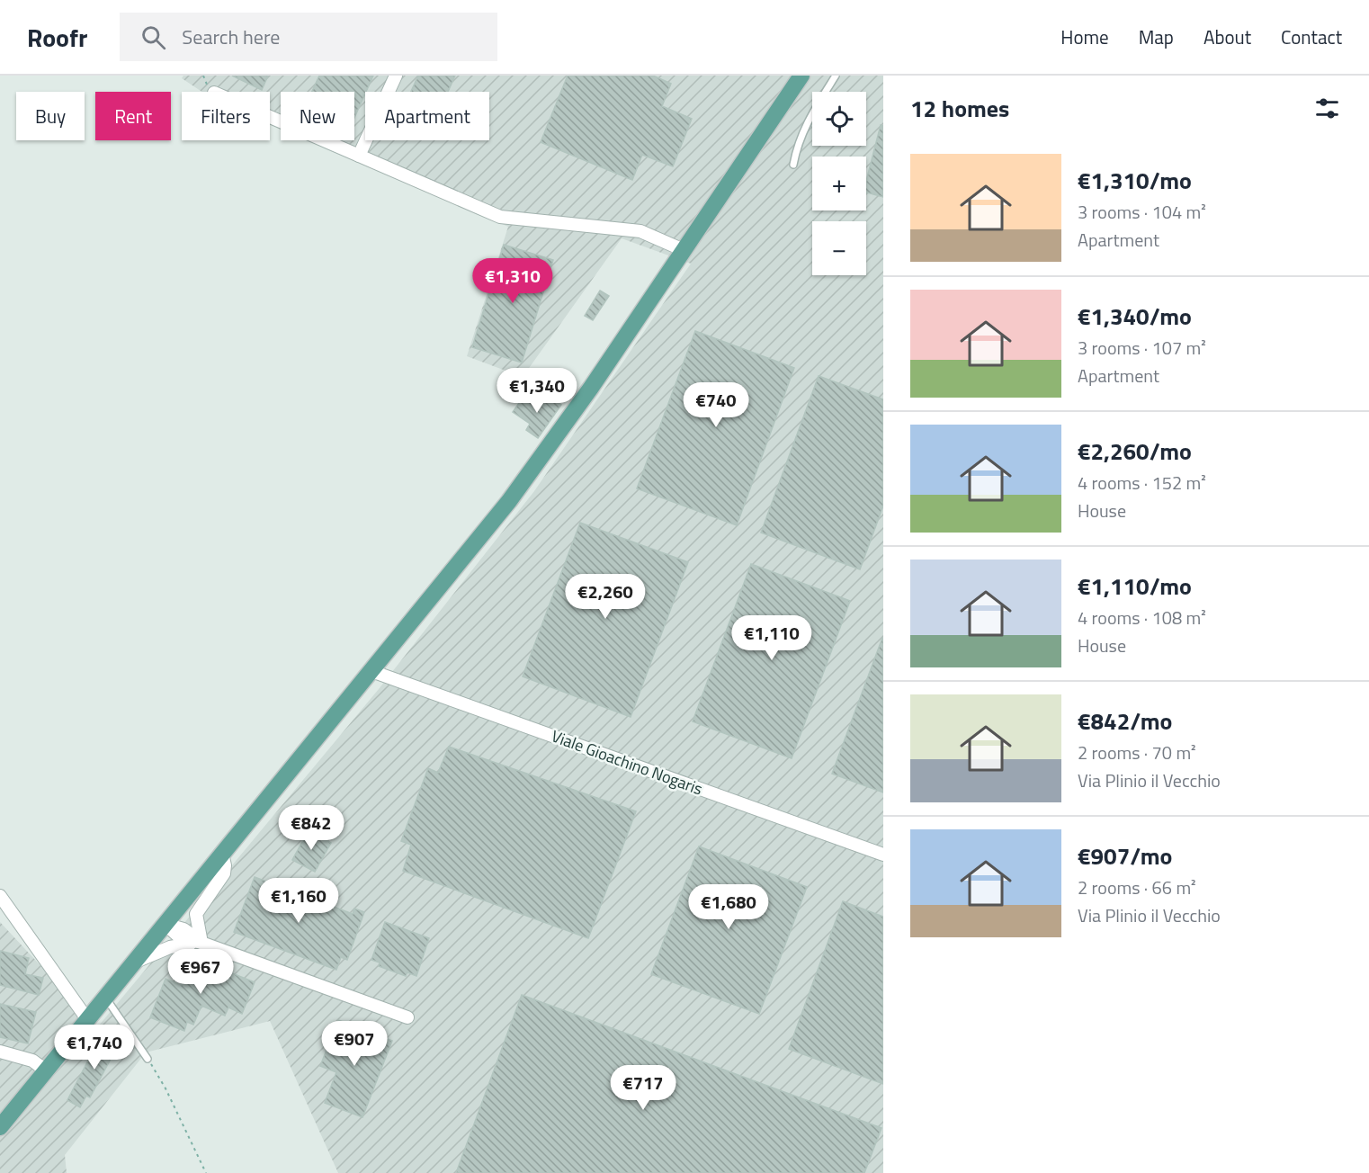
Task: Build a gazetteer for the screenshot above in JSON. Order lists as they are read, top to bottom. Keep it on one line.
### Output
{"streets":{"street":["Viale Gioachino Nogaris"]},"page":{"header":"Roofr","search":"Search here","nav":["Home","Map","About","Contact"],"heading":"12 homes","map_buttons":["+","−"],"chip":["Buy","Rent","Filters","New","Apartment"],"list":[{"name":"€1,310/mo","note":"3 rooms · 104 m² · Apartment"},{"name":"€1,340/mo","note":"3 rooms · 107 m² · Apartment"},{"name":"€2,260/mo","note":"4 rooms · 152 m² · House"},{"name":"€1,110/mo","note":"4 rooms · 108 m² · House"},{"name":"€842/mo","note":"2 rooms · 70 m² · Via Plinio il Vecchio"},{"name":"€907/mo","note":"2 rooms · 66 m² · Via Plinio il Vecchio"}],"price":["€1,310","€1,340","€740","€2,260","€1,110","€842","€1,160","€1,680","€967","€907","€1,740","€717"]}}
